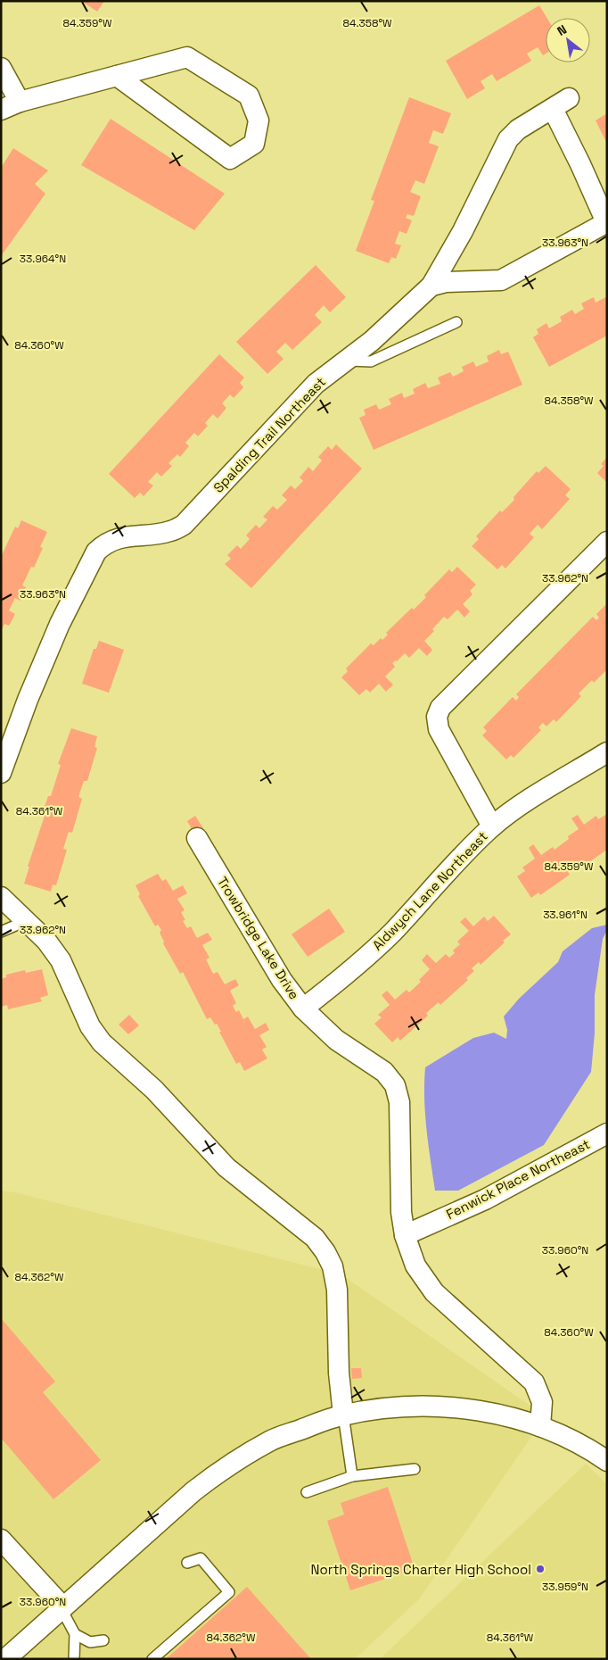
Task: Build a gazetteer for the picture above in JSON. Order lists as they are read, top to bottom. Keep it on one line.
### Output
{"streets":{"street":["Spalding Trail Northeast","Aldwych Lane Northeast","Trowbridge Lake Drive","Fenwick Place Northeast"]},"crossings":[["Aldwych Lane Northeast","Trowbridge Lake Drive"],["Trowbridge Lake Drive","Fenwick Place Northeast"]],"places":["North Springs Charter High School"],"north":"top left","coordinates":["84.359°W","84.358°W","33.963°N","33.964°N","84.360°W","33.962°N","84.361°W","33.961°N","33.960°N","84.362°W","33.959°N"]}
